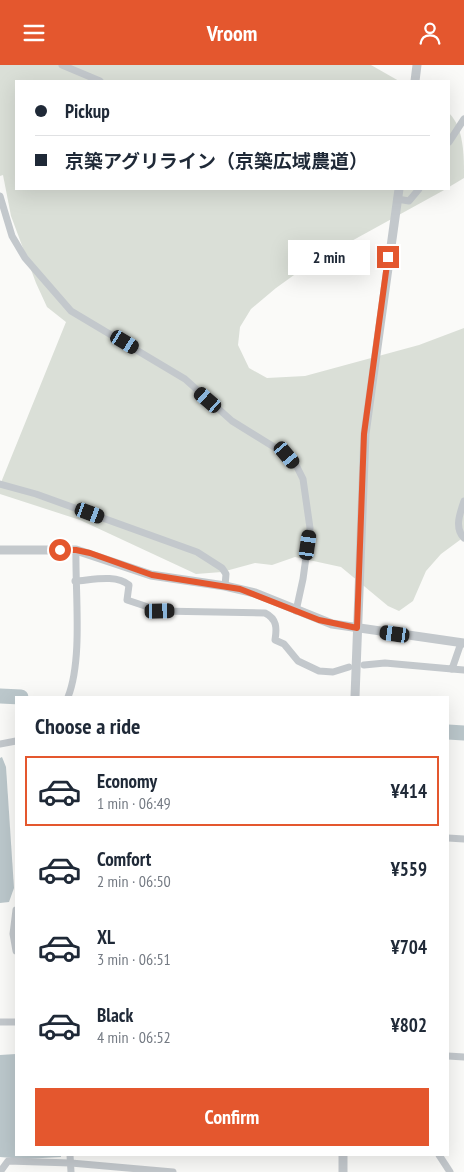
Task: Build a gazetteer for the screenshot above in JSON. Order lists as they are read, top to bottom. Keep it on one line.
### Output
{"page":{"header":"Vroom","banner":["Pickup","京築アグリライン（京築広域農道）"],"bubble":"2 min","heading":"Choose a ride","list":[{"name":"Economy","note":"1 min · 06:49","value":"¥414"},{"name":"Comfort","note":"2 min · 06:50","value":"¥559"},{"name":"XL","note":"3 min · 06:51","value":"¥704"},{"name":"Black","note":"4 min · 06:52","value":"¥802"}],"buttons":"Confirm"}}
